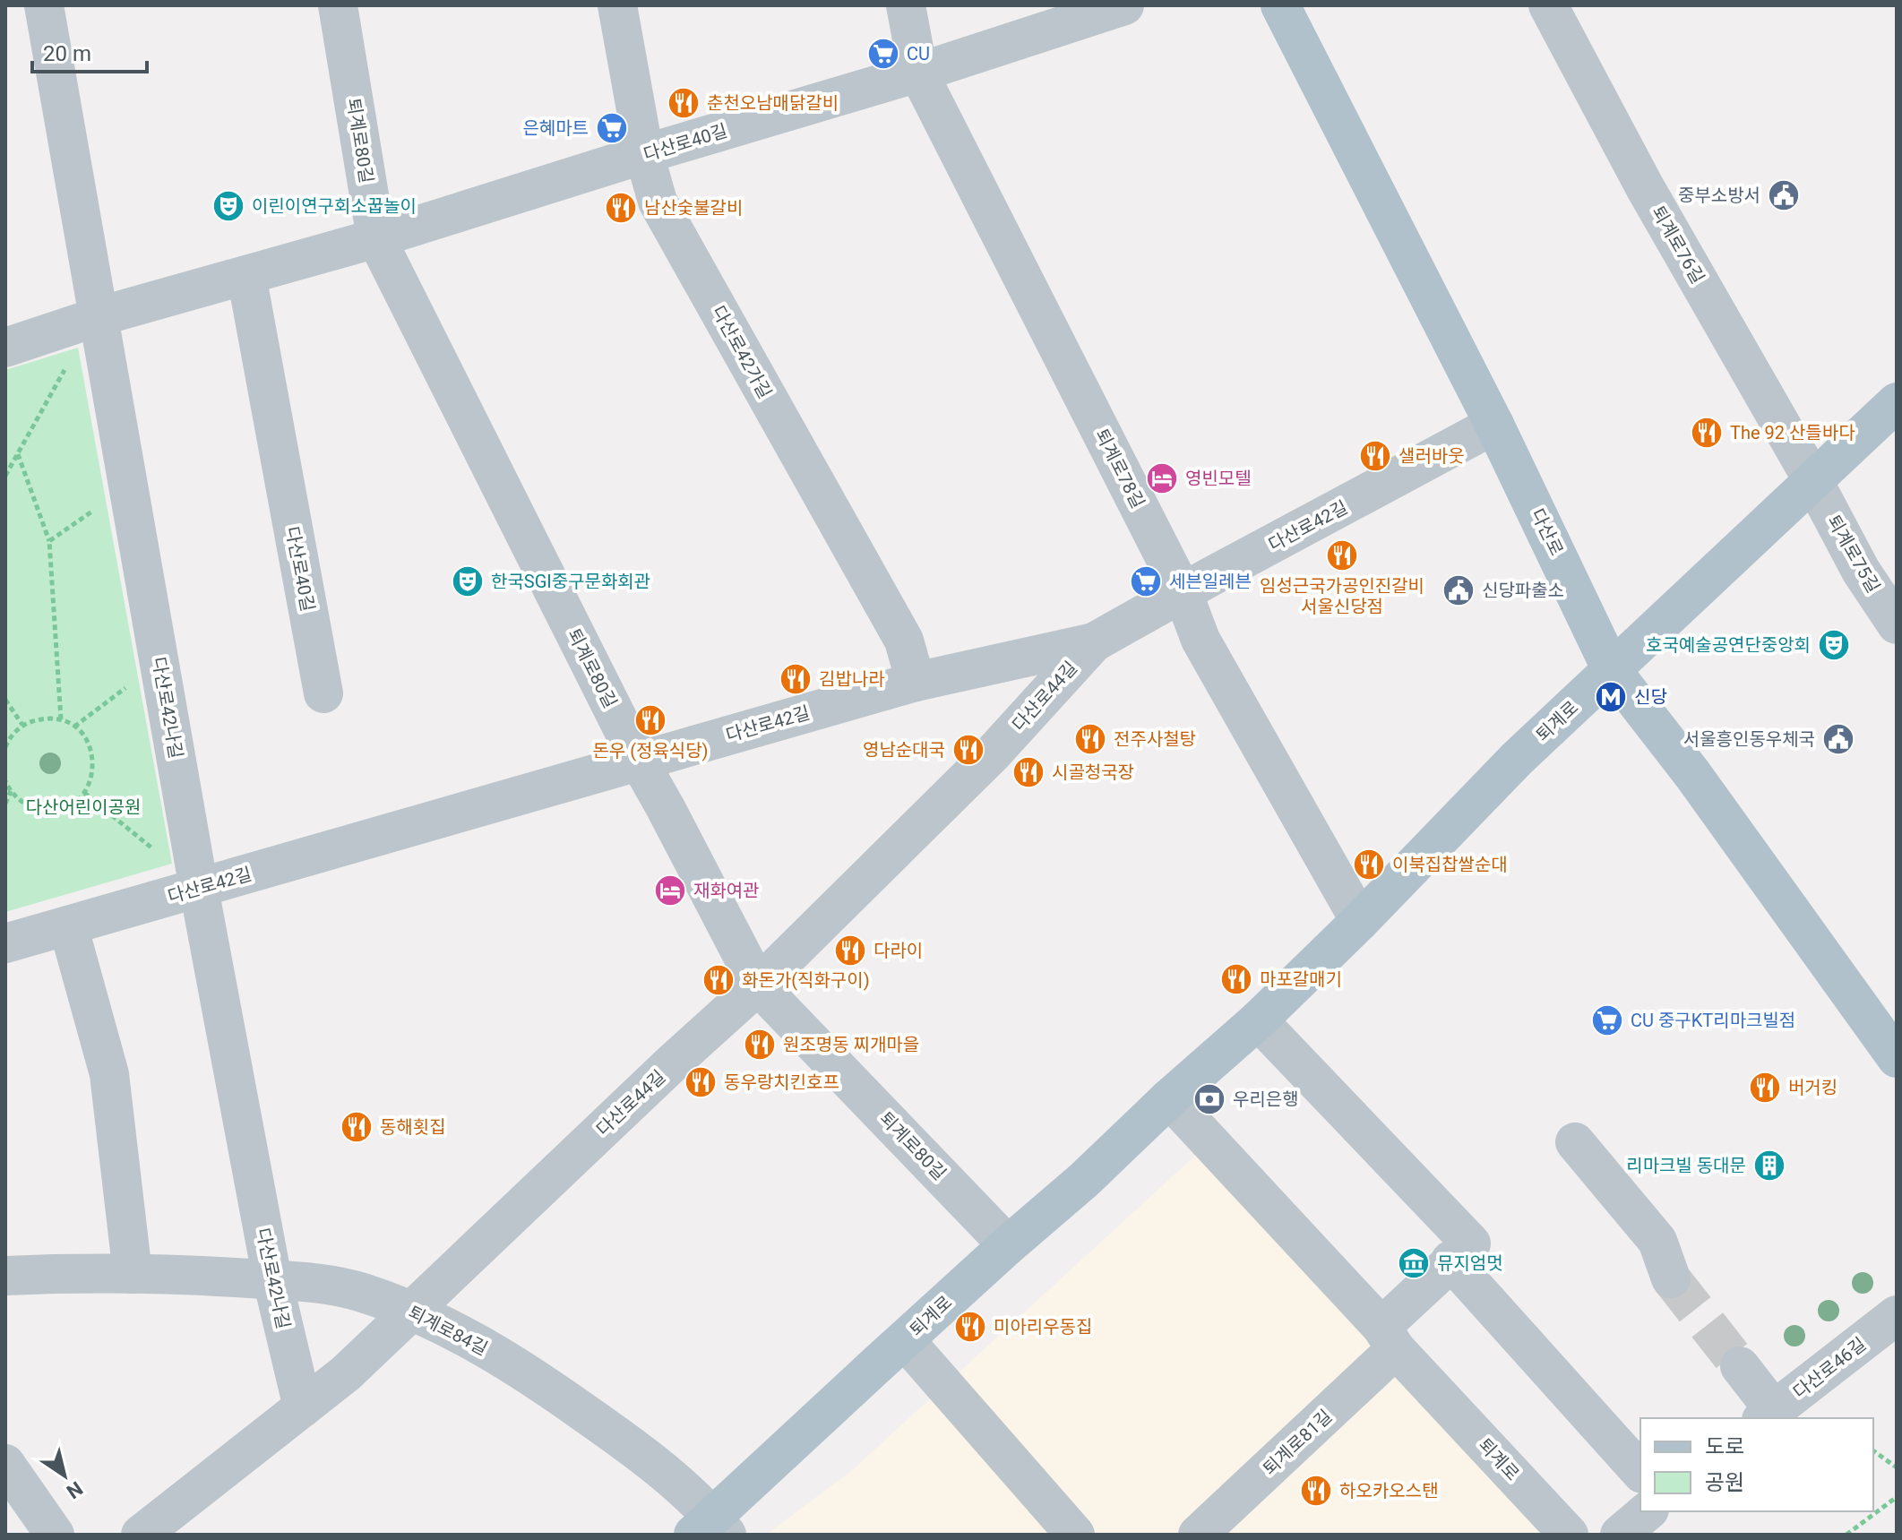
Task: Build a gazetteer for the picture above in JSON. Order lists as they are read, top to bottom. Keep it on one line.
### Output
{"streets":{"main road":["다산로","퇴계로"],"street":["퇴계로80길","다산로40길","퇴계로76길","다산로42가길","퇴계로78길","다산로42길","퇴계로75길","다산로44길","다산로42나길","퇴계로84길","다산로46길","퇴계로81길"]},"crossings":[["퇴계로80길","다산로40길"],["퇴계로80길","다산로42길"],["퇴계로80길","다산로44길"],["퇴계로80길","퇴계로"],["다산로40길","다산로42가길"],["다산로40길","퇴계로78길"],["다산로40길","다산로42나길"],["퇴계로76길","퇴계로75길"],["퇴계로76길","퇴계로"],["다산로42가길","다산로42길"],["퇴계로78길","다산로42길"],["퇴계로78길","퇴계로"],["다산로42길","다산로"],["다산로42길","다산로44길"],["다산로42길","다산로42나길"],["다산로","퇴계로"],["퇴계로75길","퇴계로"],["다산로44길","다산로42나길"],["다산로44길","퇴계로84길"],["다산로42나길","퇴계로84길"],["퇴계로","퇴계로84길"],["퇴계로","퇴계로81길"]],"parks":["다산어린이공원"],"places":{"supermarket":["CU","은혜마트","세븐일레븐","CU 중구KT리마크빌점"],"restaurant":["춘천오남매닭갈비","남산숯불갈비","The 92 산들바다","샐러바웃","임성근국가공인진갈비 서울신당점","김밥나라","돈우 (정육식당)","전주사철탕","영남순대국","시골청국장","이북집찹쌀순대","다라이","마포갈매기","화돈가(직화구이)","원조명동 찌개마을","동우랑치킨호프","버거킹","동해횟집","미아리우동집","하오카오스탠"],"public building":["중부소방서","신당파출소","서울흥인동우체국"],"theatre":["이린이연구회소꿉놀이","한국SGI중구문화회관","호국예술공연단중앙회"],"hotel":["영빈모텔","재화여관"],"metro station":["신당"],"bank":["우리은행"],"building":["리마크빌 동대문"],"museum":["뮤지엄멋"]},"legend":["도로","공원"],"scale_bar":"20 m","north":"bottom right"}
